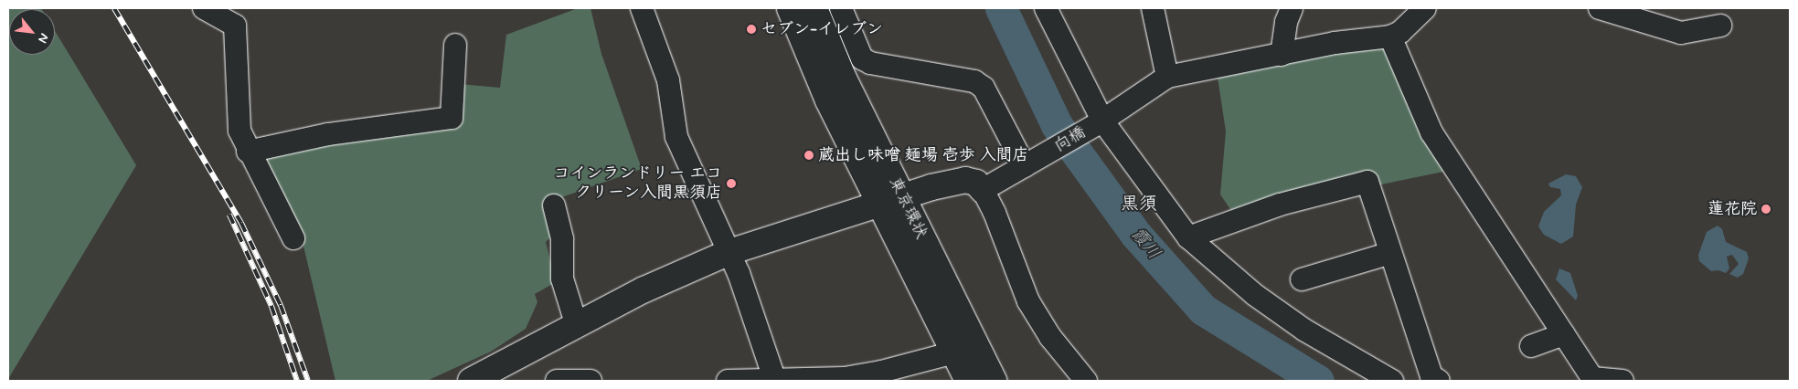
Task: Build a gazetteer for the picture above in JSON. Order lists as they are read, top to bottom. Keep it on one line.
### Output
{"streets":{"main road":["東京環状"],"street":["向橋"]},"districts":["黒須"],"water":["霞川"],"places":["セブン-イレブン","蔵出し味噌 麺場 壱歩 入間店","コインランドリー エコ クリーン入間黒須店","蓮花院"],"north":"bottom right"}
